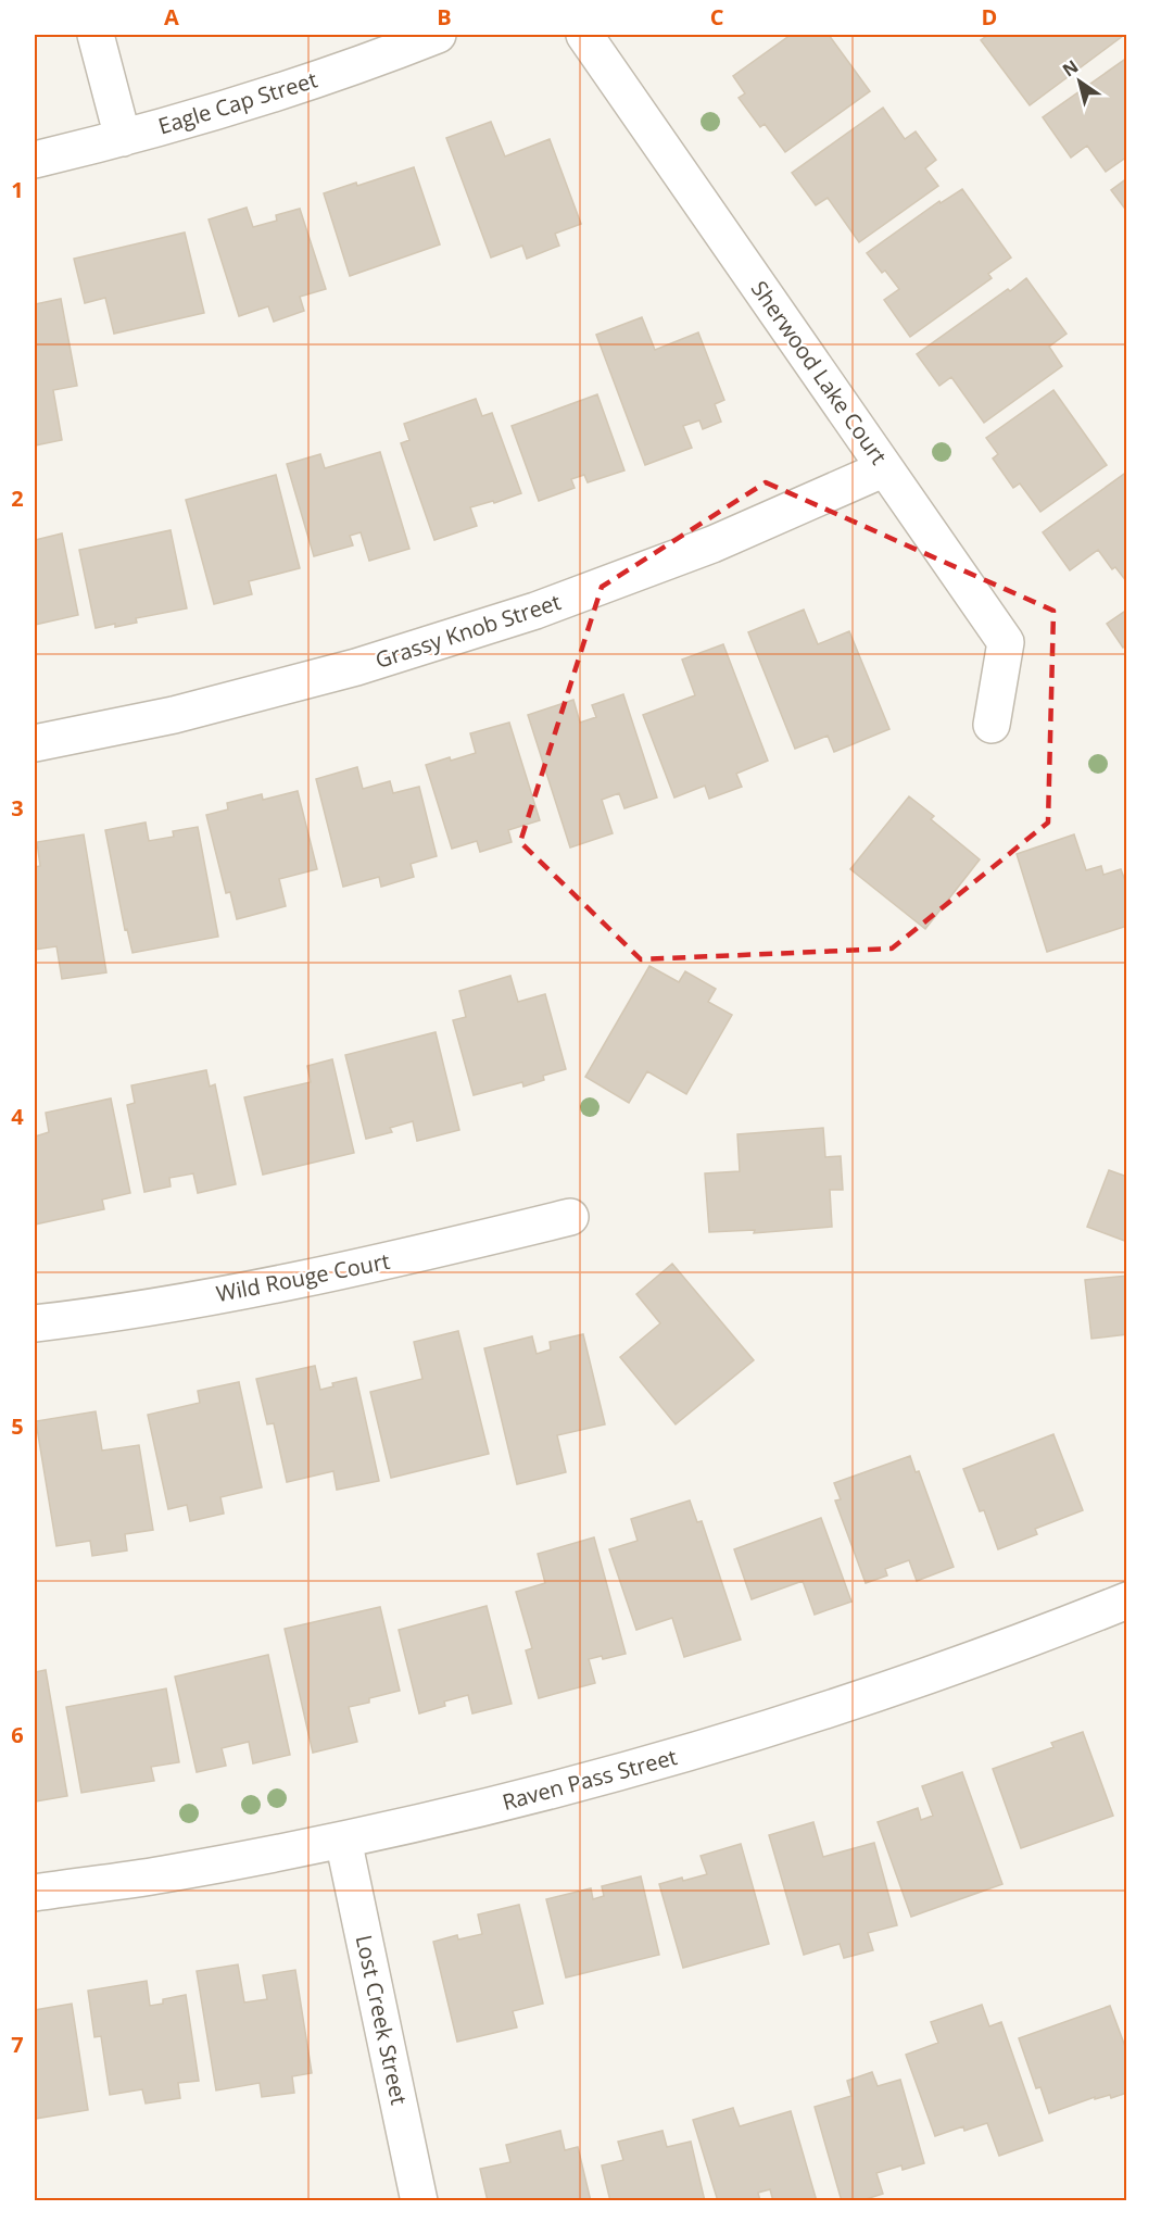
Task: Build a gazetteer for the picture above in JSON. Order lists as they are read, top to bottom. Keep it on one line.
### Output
{"streets":{"street":["Eagle Cap Street","Sherwood Lake Court","Grassy Knob Street","Wild Rouge Court","Raven Pass Street","Lost Creek Street"]},"crossings":[["Sherwood Lake Court","Grassy Knob Street"],["Raven Pass Street","Lost Creek Street"]],"north":"top left","grid":{"columns":["A","B","C","D"],"rows":["1","2","3","4","5","6","7"]}}
